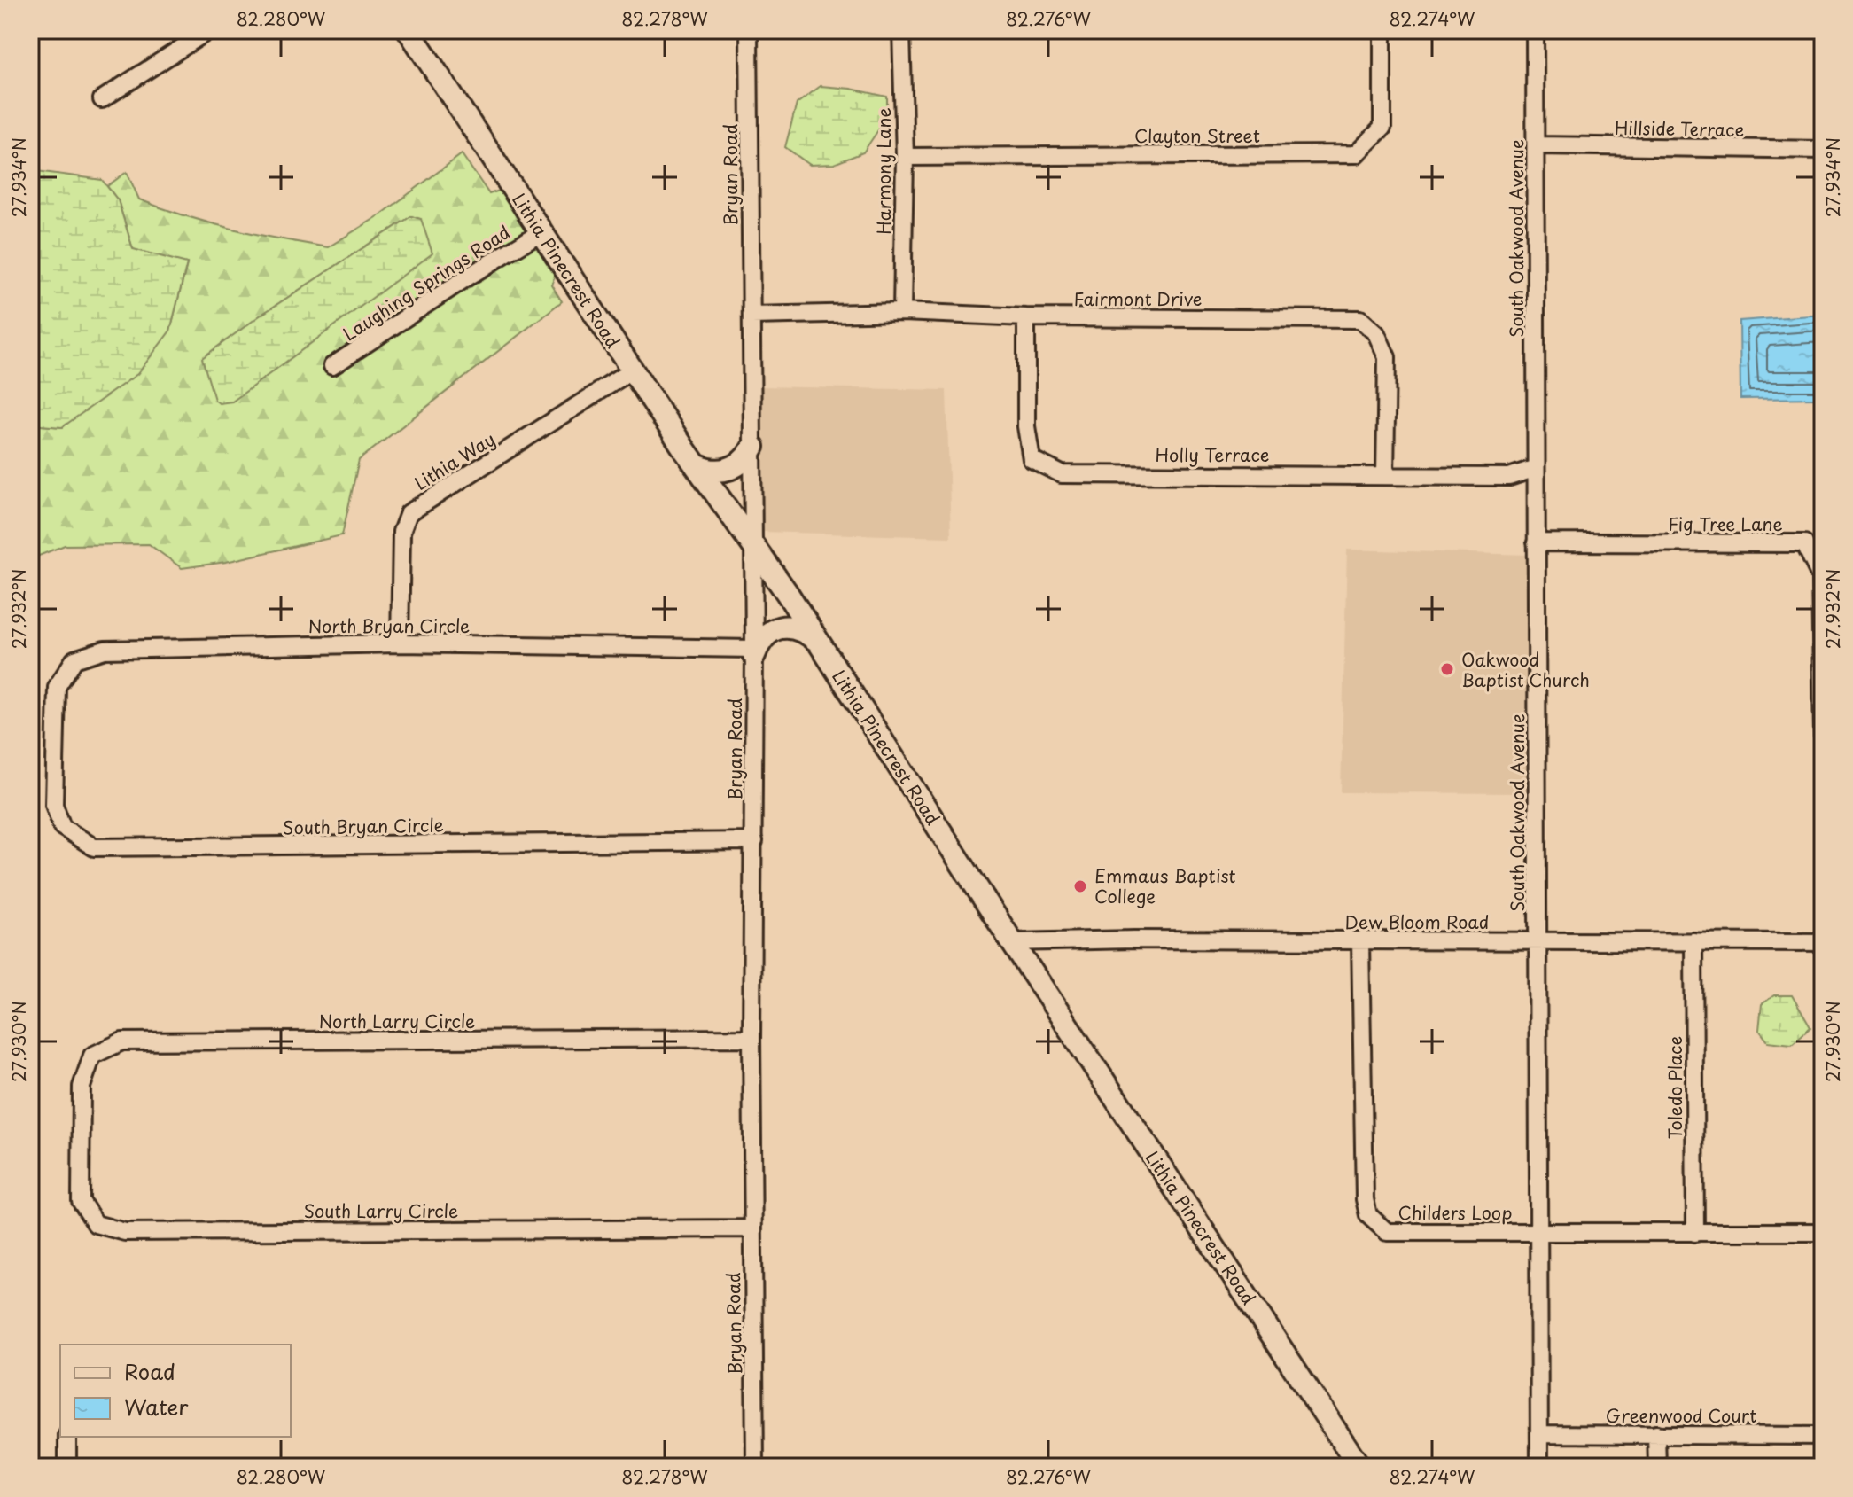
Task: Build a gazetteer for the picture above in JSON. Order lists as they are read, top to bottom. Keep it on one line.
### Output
{"streets":{"main road":["Lithia Pinecrest Road"],"street":["Hillside Terrace","Clayton Street","Harmony Lane","Bryan Road","South Oakwood Avenue","Laughing Springs Road","Fairmont Drive","Holly Terrace","Lithia Way","Fig Tree Lane","North Bryan Circle","South Bryan Circle","Dew Bloom Road","North Larry Circle","Toledo Place","South Larry Circle","Childers Loop","Greenwood Court"]},"crossings":[["Hillside Terrace","South Oakwood Avenue"],["Clayton Street","Harmony Lane"],["Harmony Lane","Fairmont Drive"],["Bryan Road","Lithia Pinecrest Road"],["Bryan Road","Fairmont Drive"],["Bryan Road","North Bryan Circle"],["Bryan Road","South Bryan Circle"],["Bryan Road","North Larry Circle"],["Bryan Road","South Larry Circle"],["South Oakwood Avenue","Holly Terrace"],["South Oakwood Avenue","Fig Tree Lane"],["South Oakwood Avenue","Dew Bloom Road"],["South Oakwood Avenue","Childers Loop"],["South Oakwood Avenue","Greenwood Court"],["Lithia Pinecrest Road","Laughing Springs Road"],["Lithia Pinecrest Road","Lithia Way"],["Lithia Pinecrest Road","Dew Bloom Road"],["Fairmont Drive","Holly Terrace"],["Lithia Way","North Bryan Circle"],["North Bryan Circle","South Bryan Circle"],["Dew Bloom Road","Toledo Place"],["Dew Bloom Road","Childers Loop"],["North Larry Circle","South Larry Circle"],["Toledo Place","Childers Loop"]],"places":["Oakwood Baptist Church","Emmaus Baptist College"],"legend":["Road","Water"],"coordinates":["82.280°W","82.278°W","82.276°W","82.274°W","27.934°N","27.932°N","27.930°N"]}
